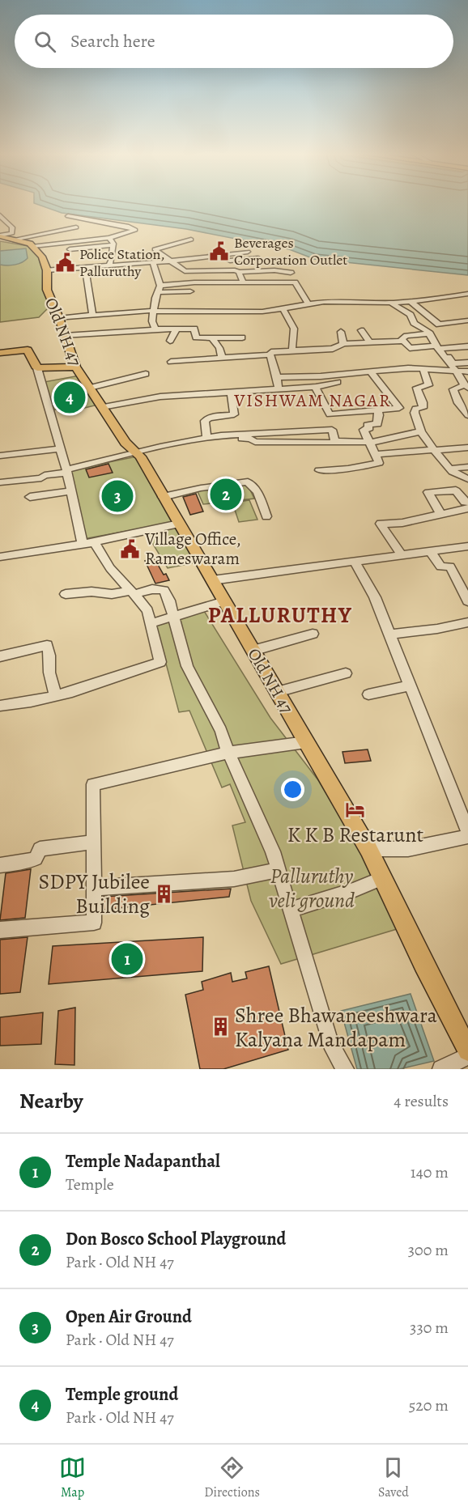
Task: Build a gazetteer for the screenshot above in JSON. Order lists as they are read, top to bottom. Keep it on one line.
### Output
{"streets":{"main road":["Old NH 47"]},"districts":["VISHWAM NAGAR","PALLURUTHY"],"parks":["Palluruthy veli ground"],"places":{"public building":["Beverages Corporation Outlet","Police Station, Palluruthy","Village Office, Rameswaram"],"hotel":["K K B Restarunt"],"building":["SDPY Jubilee Building","Shree Bhawaneeshwara Kalyana Mandapam"]},"page":{"search":"Search here","pins":["4","2","3","1"],"heading":["Nearby","4 results"],"list":[{"mark":"1","name":"Temple Nadapanthal","note":"Temple","value":"140 m"},{"mark":"2","name":"Don Bosco School Playground","note":"Park · Old NH 47","value":"300 m"},{"mark":"3","name":"Open Air Ground","note":"Park · Old NH 47","value":"330 m"},{"mark":"4","name":"Temple ground","note":"Park · Old NH 47","value":"520 m"}],"nav":["Map","Directions","Saved"]}}
